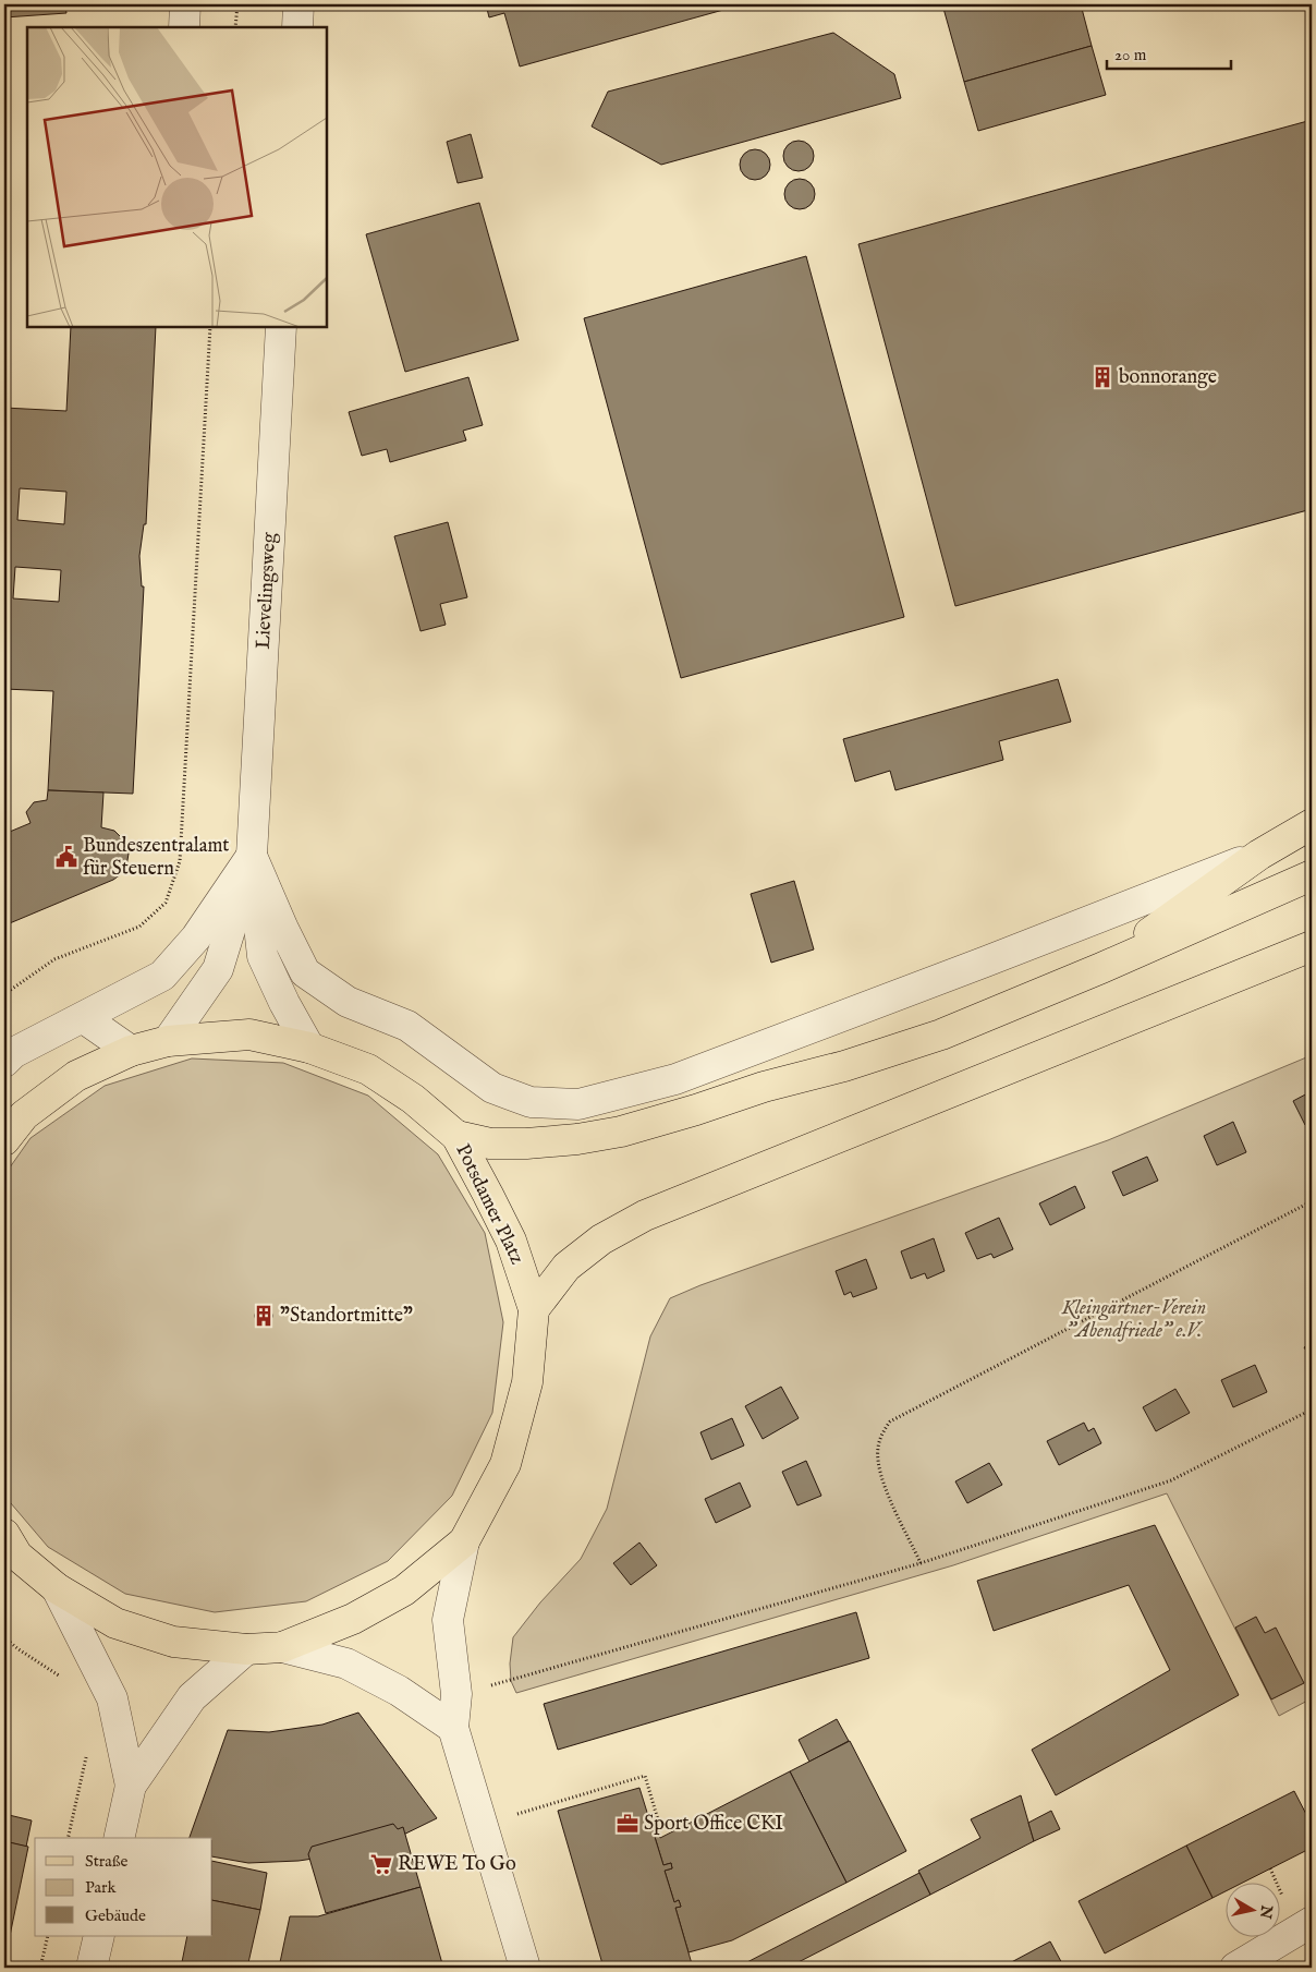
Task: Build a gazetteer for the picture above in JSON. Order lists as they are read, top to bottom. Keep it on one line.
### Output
{"streets":{"main road":["Potsdamer Platz"],"street":["Lievelingsweg"]},"crossings":[["Lievelingsweg","Potsdamer Platz"]],"parks":["Kleingärtner-Verein \"Abendfriede\" e.V."],"places":{"building":["bonnorange","\"Standortmitte\""],"public building":["Bundeszentralamt für Steuern"],"office":["Sport Office CKI"],"supermarket":["REWE To Go"]},"legend":["Straße","Park","Gebäude"],"scale_bar":"20 m","north":"right"}
